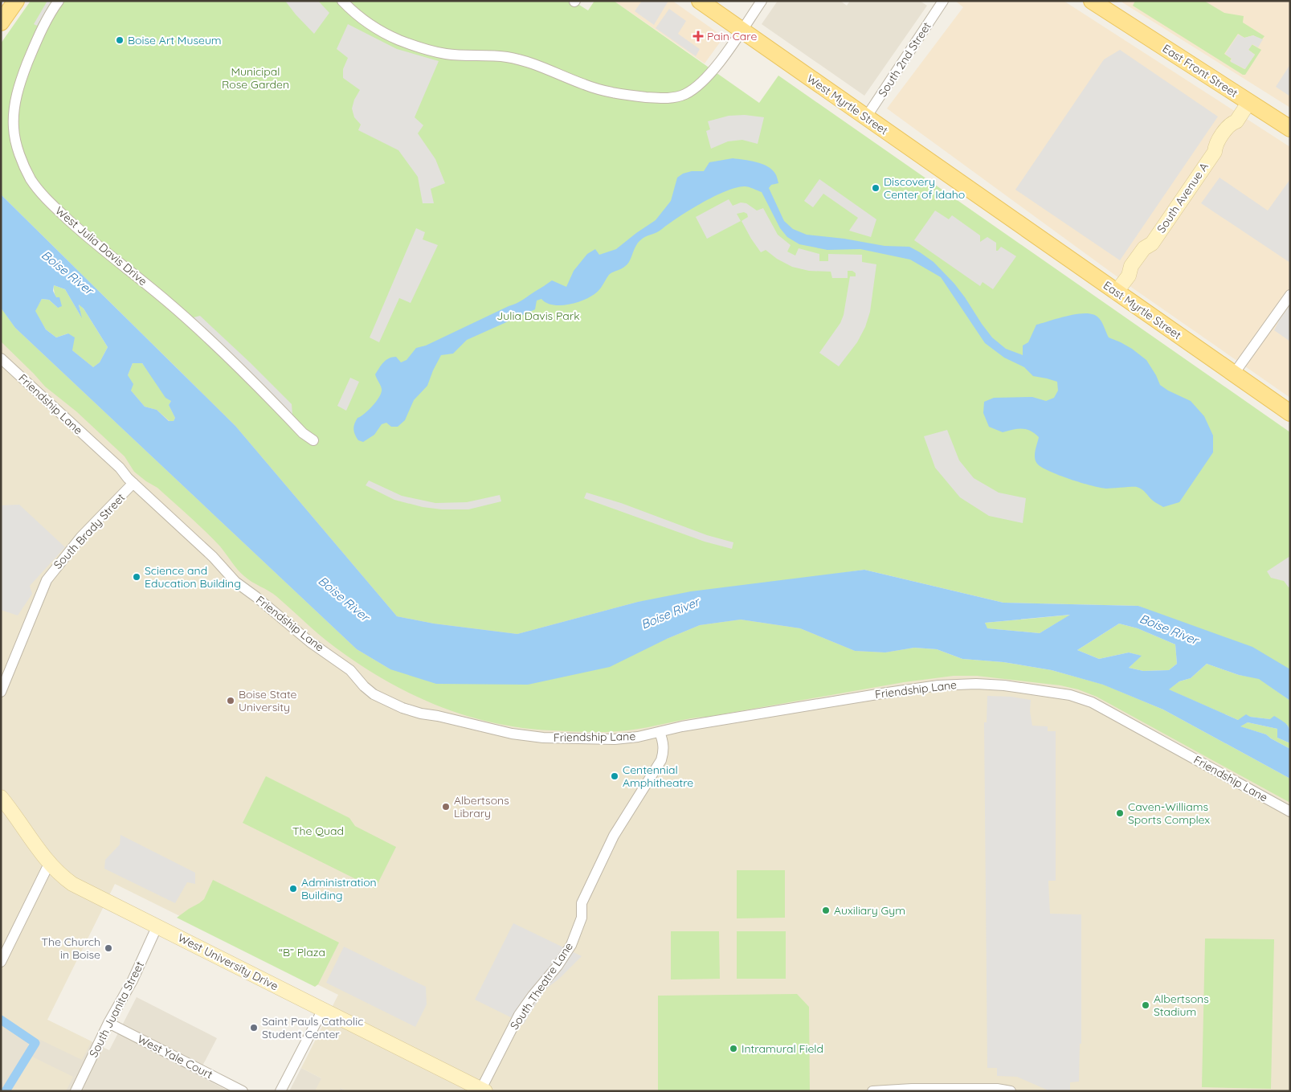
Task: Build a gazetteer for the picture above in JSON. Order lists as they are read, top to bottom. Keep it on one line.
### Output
{"streets":{"main road":["East Front Street","West Myrtle Street","East Myrtle Street"],"street":["South 2nd Street","South Avenue A","West Julia Davis Drive","Friendship Lane","South Brady Street","West University Drive","South Theatre Lane","South Juanita Street","West Yale Court"]},"crossings":[["South 2nd Street","West Myrtle Street"],["East Front Street","South Avenue A"],["West Myrtle Street","East Myrtle Street"],["South Avenue A","East Myrtle Street"],["Friendship Lane","South Brady Street"],["Friendship Lane","South Theatre Lane"],["West University Drive","South Theatre Lane"],["West University Drive","South Juanita Street"],["South Juanita Street","West Yale Court"]],"water":["Boise River"],"parks":["Municipal Rose Garden","Julia Davis Park","The Quad","“B” Plaza"],"places":{"health":["Pain Care"],"other":["Boise Art Museum","Discovery Center of Idaho","Science and Education Building","Boise State University","Centennial Amphitheatre","Albertsons Library","Caven-Williams Sports Complex","Administration Building","Auxiliary Gym","The Church in Boise","Albertsons Stadium","Saint Pauls Catholic Student Center","Intramural Field"]}}
